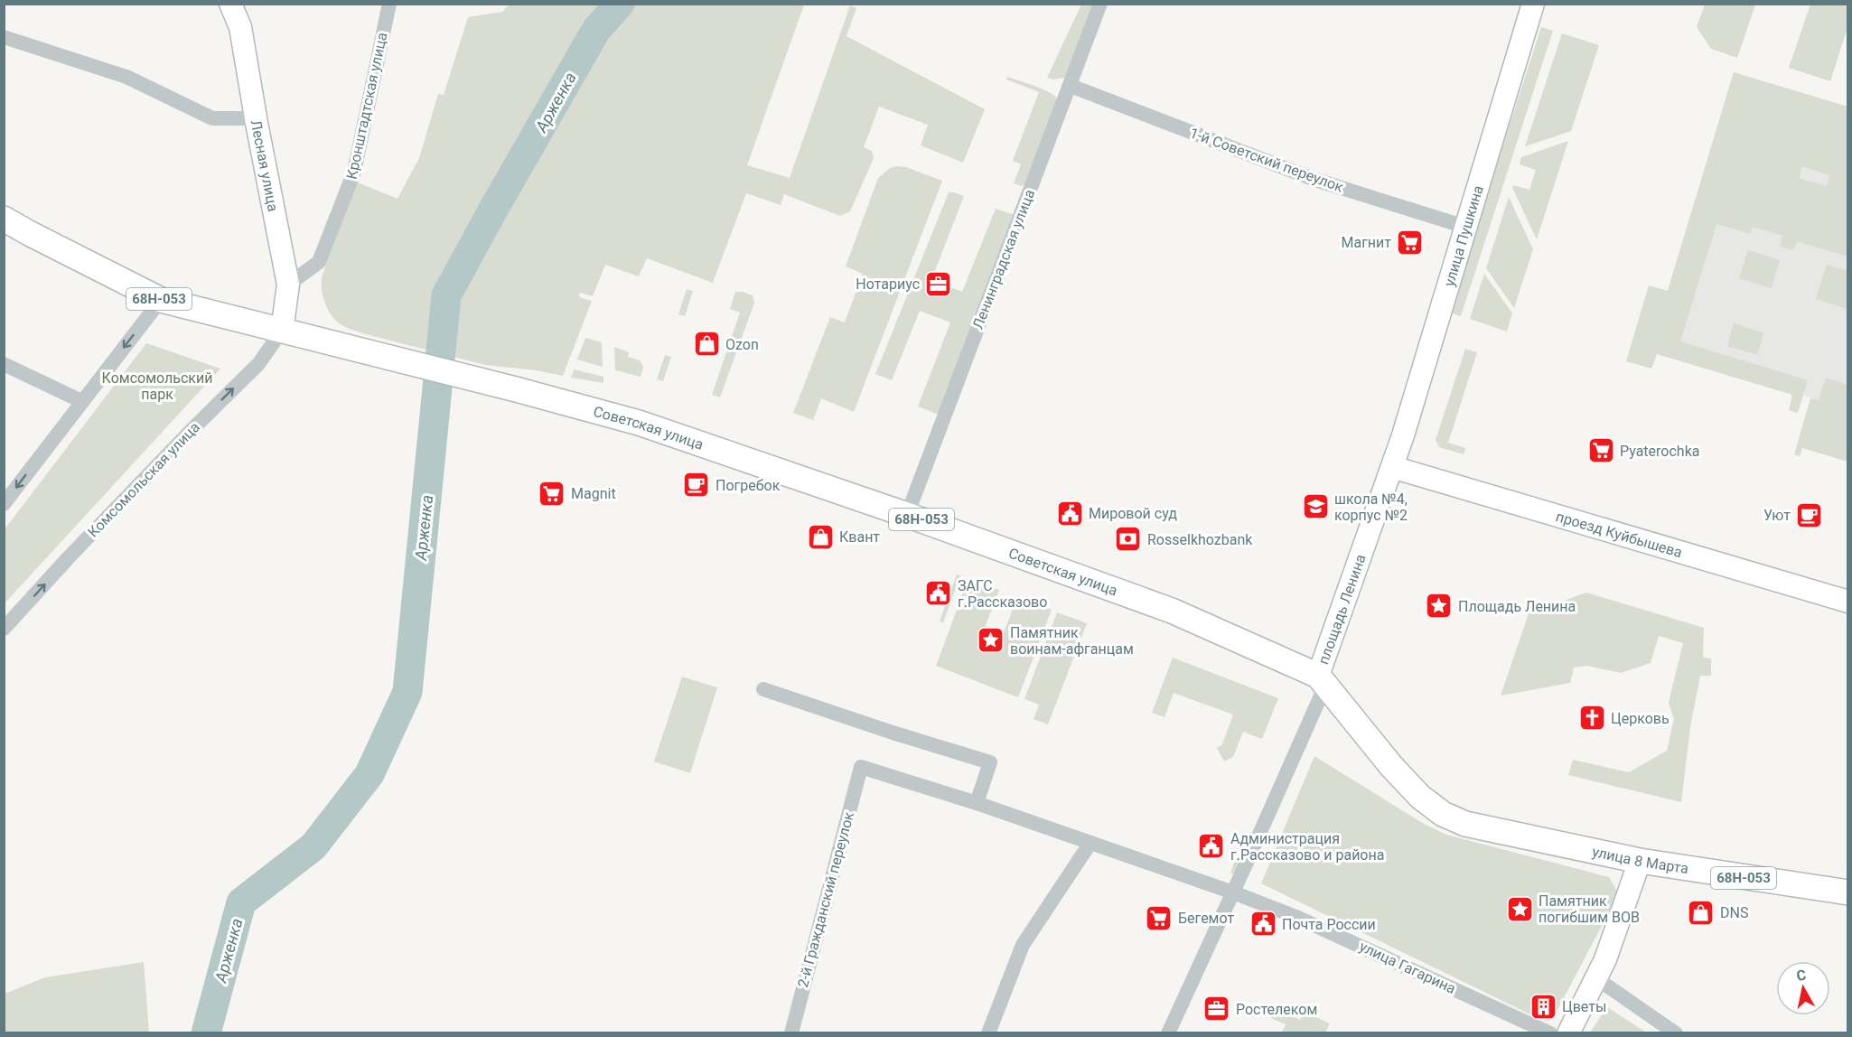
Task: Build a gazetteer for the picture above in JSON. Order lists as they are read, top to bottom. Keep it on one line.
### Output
{"streets":{"main road":["68Н-053","Советская улица","площадь Ленина","улица 8 Марта"],"street":["Кронштадтская улица","1-й Советский переулок","Лесная улица","улица Пушкина","Ленинградская улица","Комсомольская улица","проезд Куйбышева","2-й Гражданский переулок","улица Гагарина"]},"crossings":[["Кронштадтская улица","Лесная улица"],["1-й Советский переулок","улица Пушкина"],["1-й Советский переулок","Ленинградская улица"],["Лесная улица","Советская улица"],["Лесная улица","Комсомольская улица"],["улица Пушкина","проезд Куйбышева"],["улица Пушкина","площадь Ленина"],["Ленинградская улица","Советская улица"],["Советская улица","Комсомольская улица"],["Советская улица","площадь Ленина"],["проезд Куйбышева","площадь Ленина"],["площадь Ленина","улица 8 Марта"],["2-й Гражданский переулок","улица Гагарина"]],"water":["Арженка"],"parks":["Комсомольский парк"],"places":{"supermarket":["Магнит","Pyaterochka","Magnit","Бегемот"],"office":["Нотариус","Ростелеком"],"shop":["Ozon","Квант","DNS"],"cafe":["Погребок","Уют"],"school or university":["школа №4, корпус №2"],"public building":["Мировой суд","ЗАГС г.Рассказово","Администрация г.Рассказово и района","Почта России"],"bank":["Rosselkhozbank"],"place":["Площадь Ленина","Памятник воинам-афганцам","Памятник погибшим ВОВ"],"church":["Церковь"],"building":["Цветы"]},"north":"top"}
